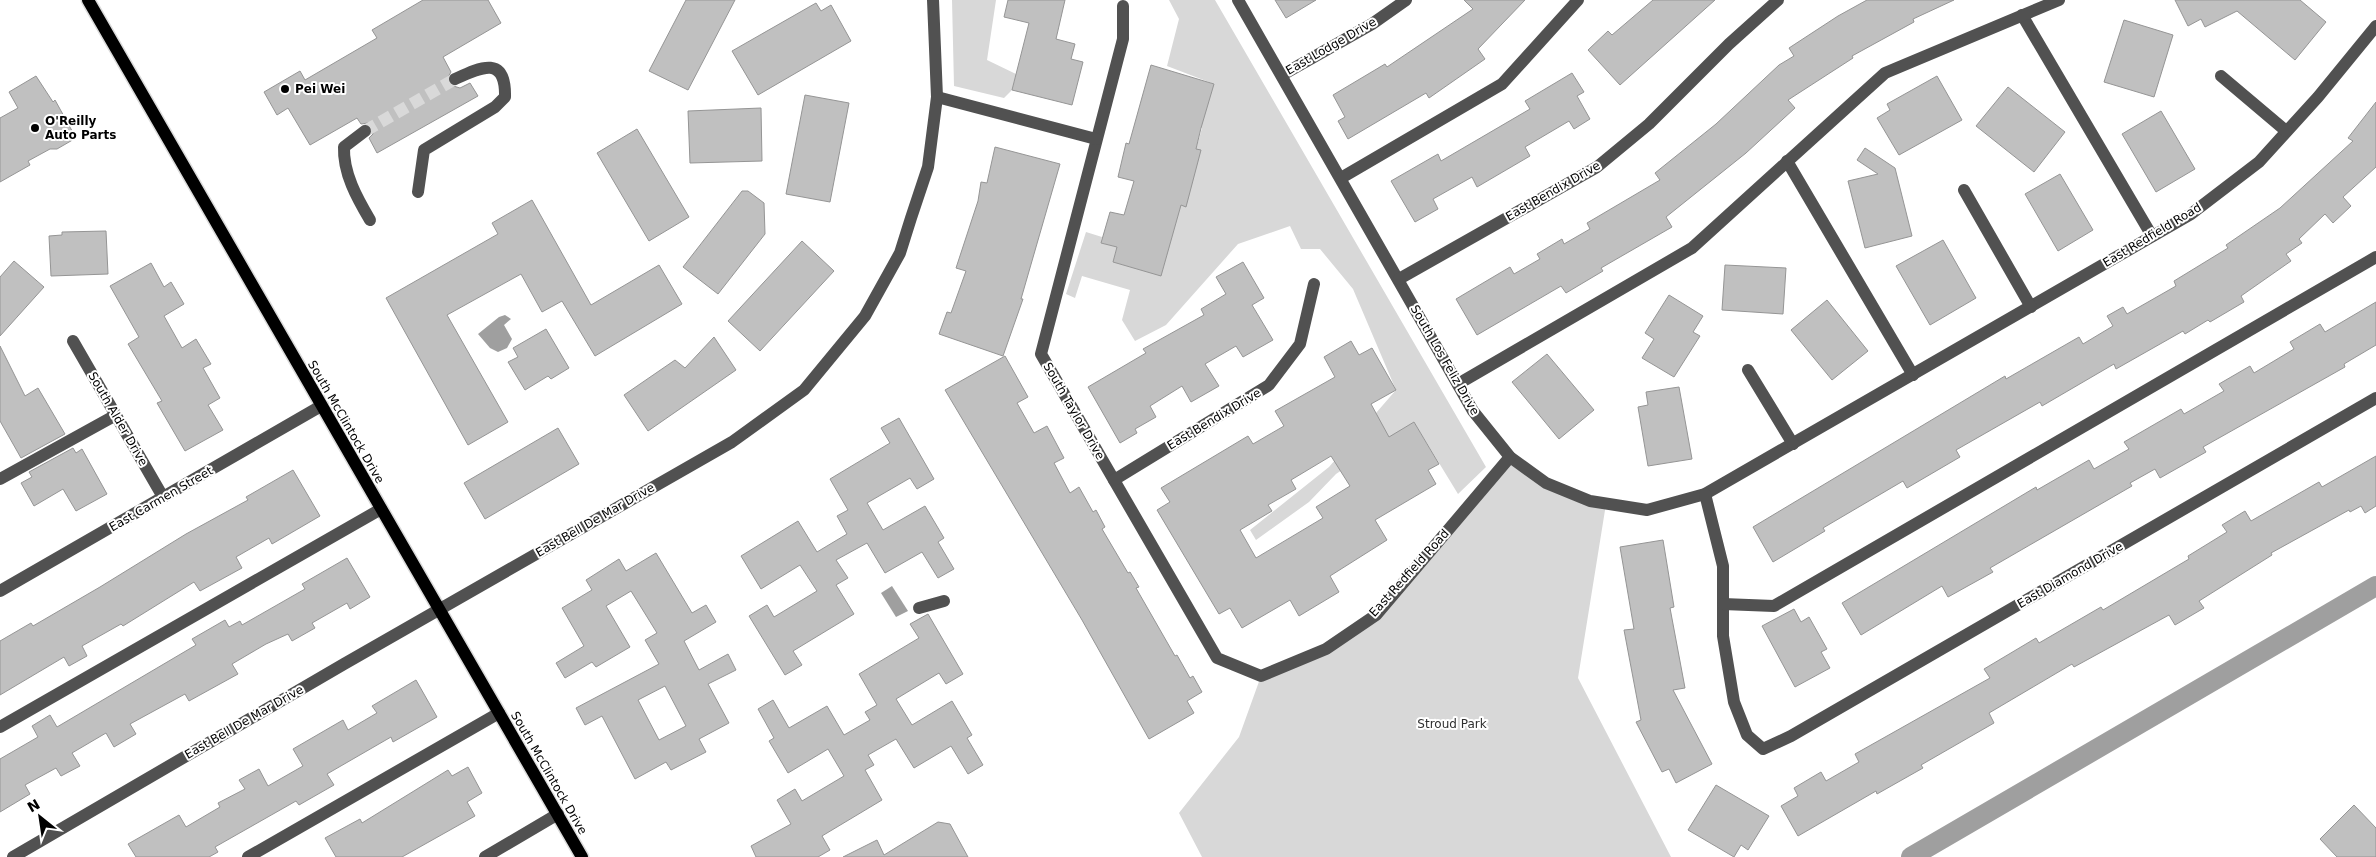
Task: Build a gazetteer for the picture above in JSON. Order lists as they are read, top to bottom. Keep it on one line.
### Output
{"streets":{"main road":["South McClintock Drive"],"street":["East Lodge Drive","East Bendix Drive","East Redfield Road","South Los Feliz Drive","South Taylor Drive","South Alder Drive","East Carmen Street","East Bell De Mar Drive","East Diamond Drive"]},"crossings":[["East Lodge Drive","South Los Feliz Drive"],["East Bendix Drive","South Los Feliz Drive"],["East Bendix Drive","South Taylor Drive"],["East Redfield Road","South Los Feliz Drive"],["East Redfield Road","South Taylor Drive"],["South Alder Drive","East Carmen Street"],["South McClintock Drive","East Carmen Street"],["South McClintock Drive","East Bell De Mar Drive"]],"parks":["Stroud Park"],"places":["Pei Wei","O'Reilly Auto Parts"],"north":"top left"}
